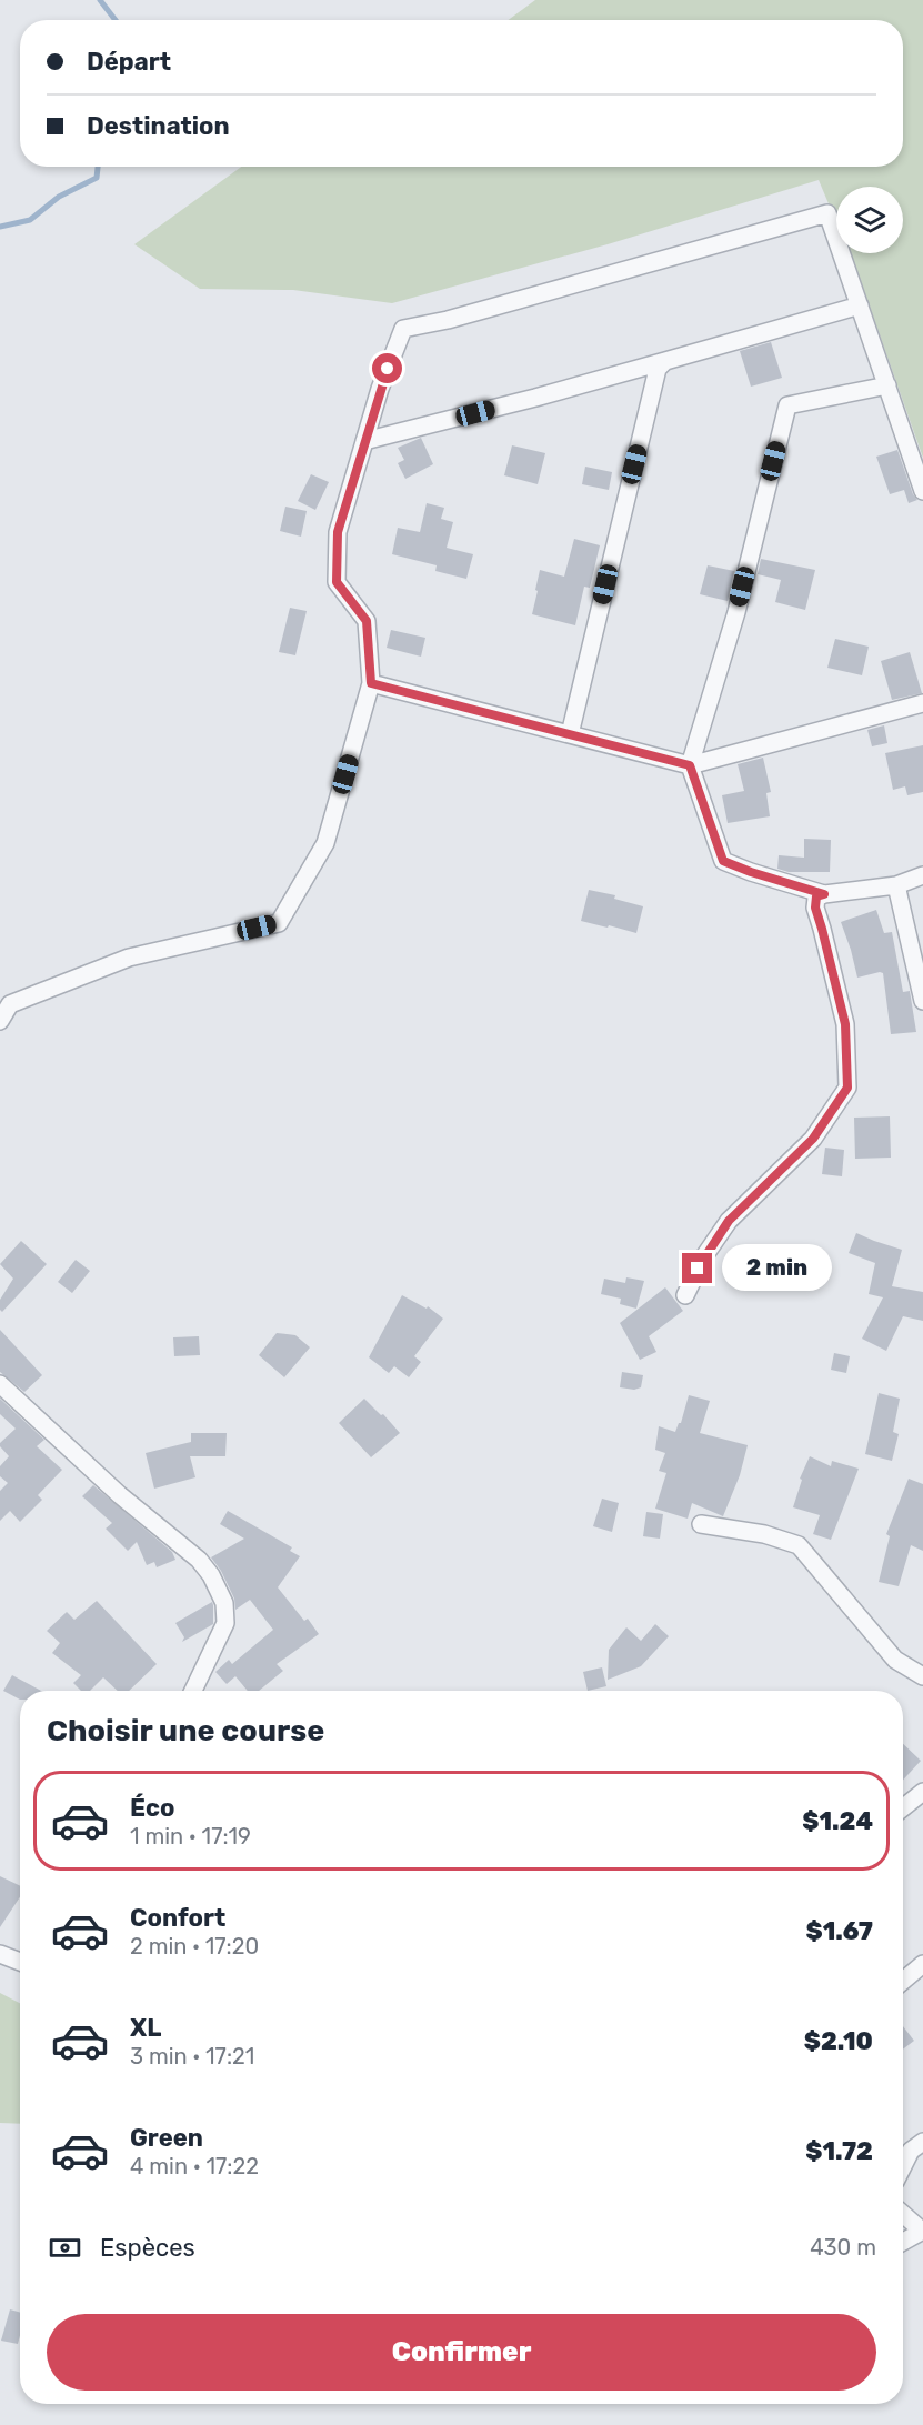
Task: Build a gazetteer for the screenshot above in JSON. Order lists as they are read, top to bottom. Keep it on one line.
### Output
{"page":{"banner":["Départ","Destination"],"bubble":"2 min","heading":"Choisir une course","list":[{"name":"Éco","note":"1 min · 17:19","value":"$1.24"},{"name":"Confort","note":"2 min · 17:20","value":"$1.67"},{"name":"XL","note":"3 min · 17:21","value":"$2.10"},{"name":"Green","note":"4 min · 17:22","value":"$1.72"}],"pay":["Espèces","430 m"],"buttons":"Confirmer"}}
